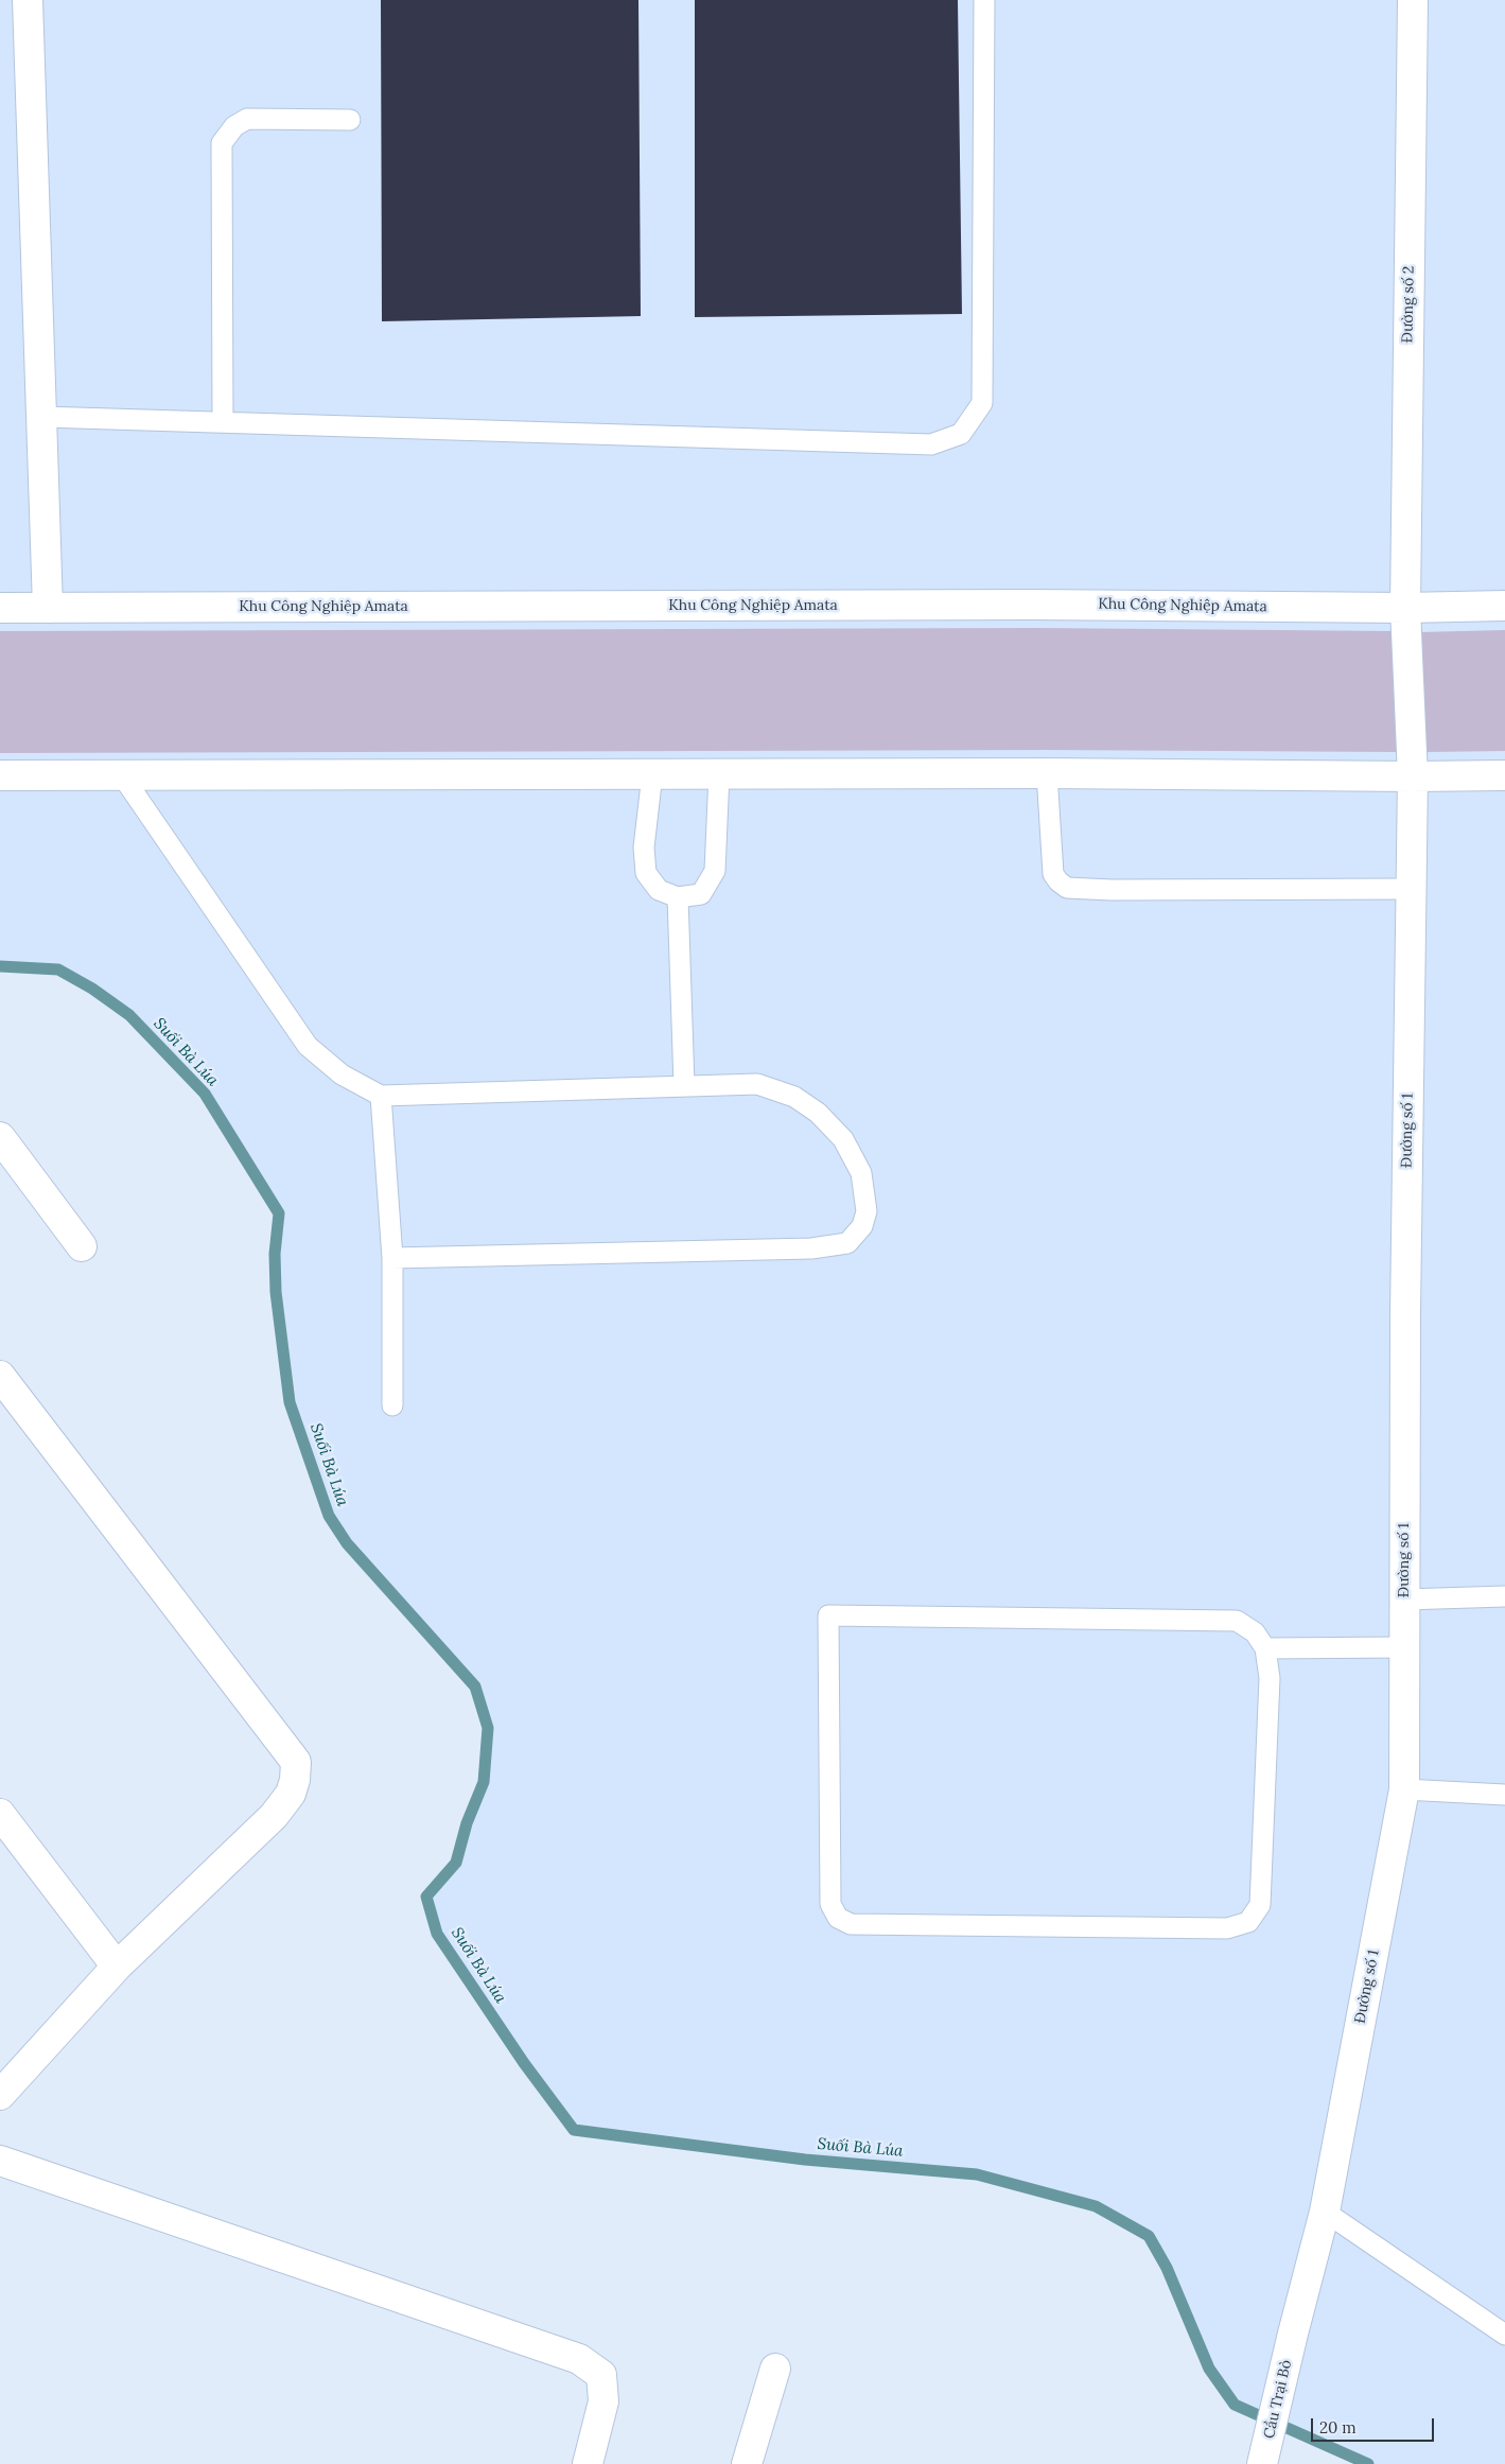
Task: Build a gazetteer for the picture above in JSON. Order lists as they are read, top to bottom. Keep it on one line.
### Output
{"streets":{"street":["Đường số 2","Khu Công Nghiệp Amata","Đường số 1","Cầu Trại Bò"]},"crossings":[["Đường số 2","Khu Công Nghiệp Amata"],["Đường số 2","Đường số 1"],["Đường số 1","Cầu Trại Bò"]],"water":["Suối Bà Lúa"],"scale_bar":"20 m"}
